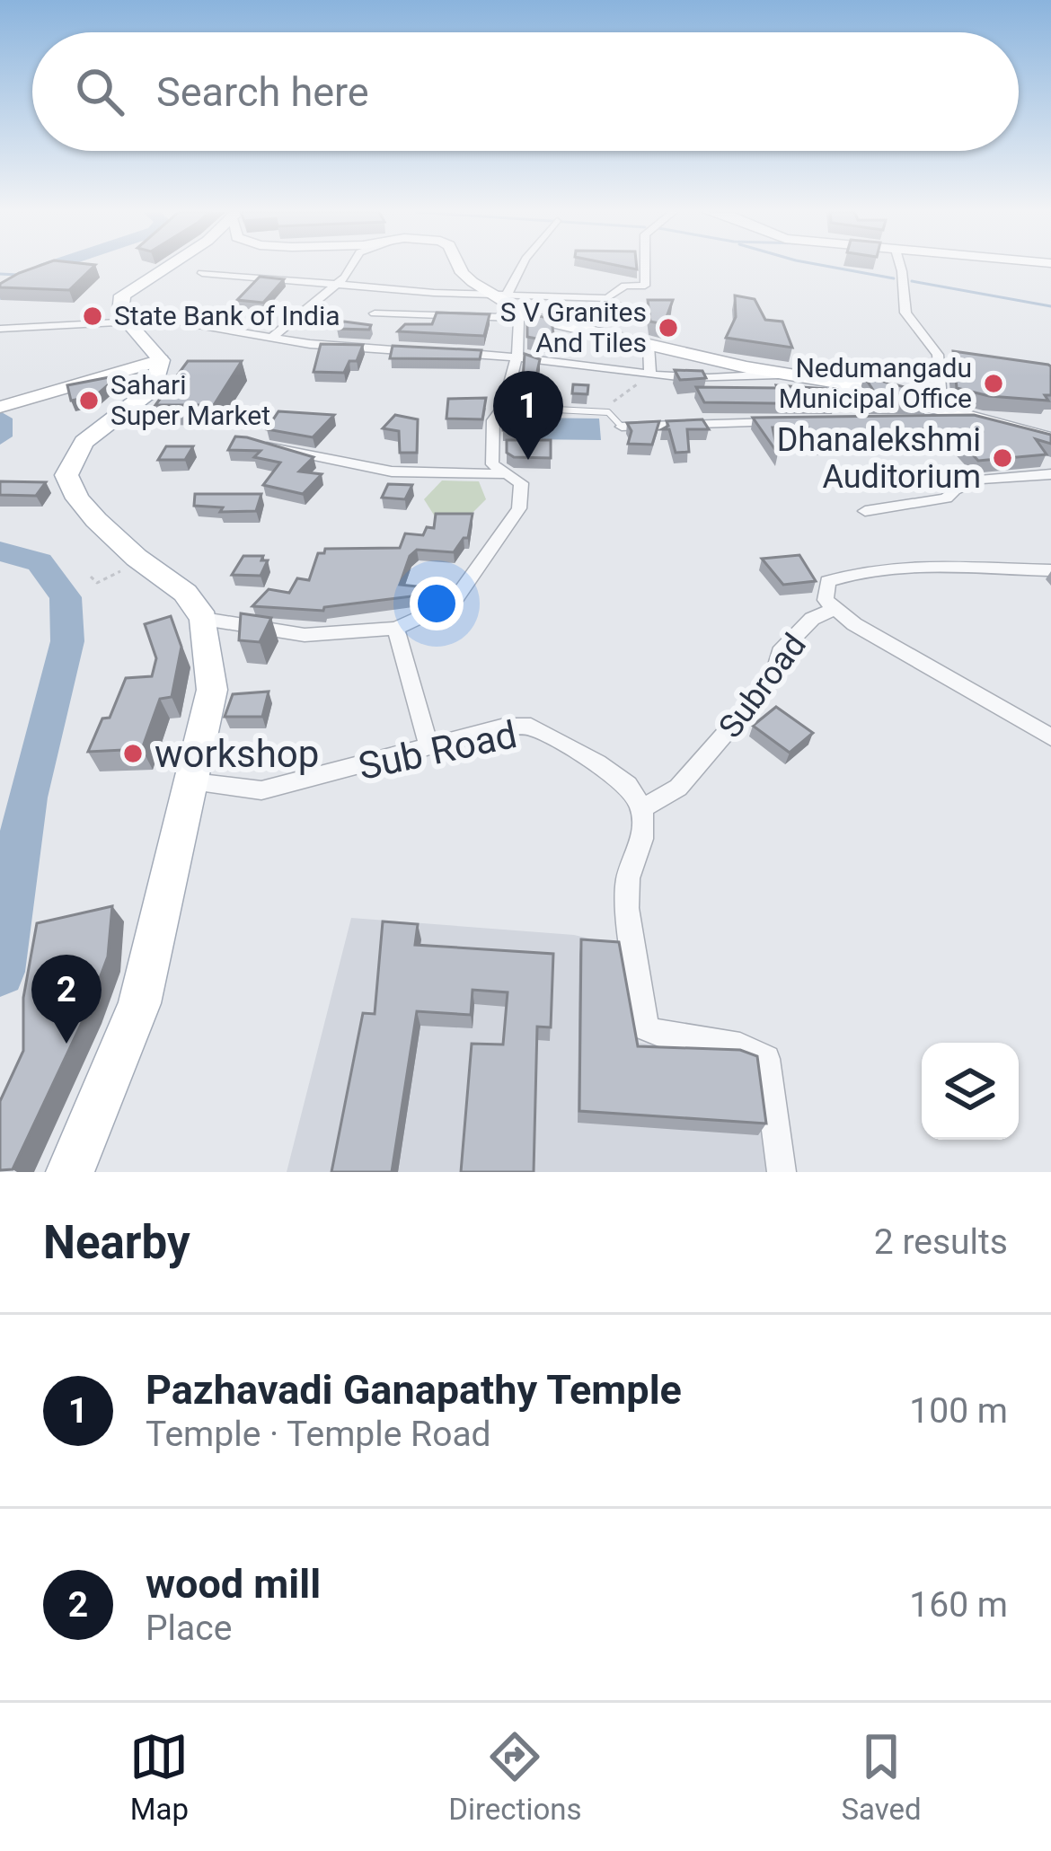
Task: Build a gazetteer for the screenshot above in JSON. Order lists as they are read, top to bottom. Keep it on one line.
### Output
{"streets":{"street":["Subroad","Sub Road"]},"crossings":[["Subroad","Sub Road"]],"places":["State Bank of India","S V Granites And Tiles","Nedumangadu Municipal Office","Sahari Super Market","Dhanalekshmi Auditorium","workshop"],"page":{"search":"Search here","pins":["1","2"],"heading":["Nearby","2 results"],"list":[{"mark":"1","name":"Pazhavadi Ganapathy Temple","note":"Temple · Temple Road","value":"100 m"},{"mark":"2","name":"wood mill","note":"Place","value":"160 m"}],"nav":["Map","Directions","Saved"]}}
